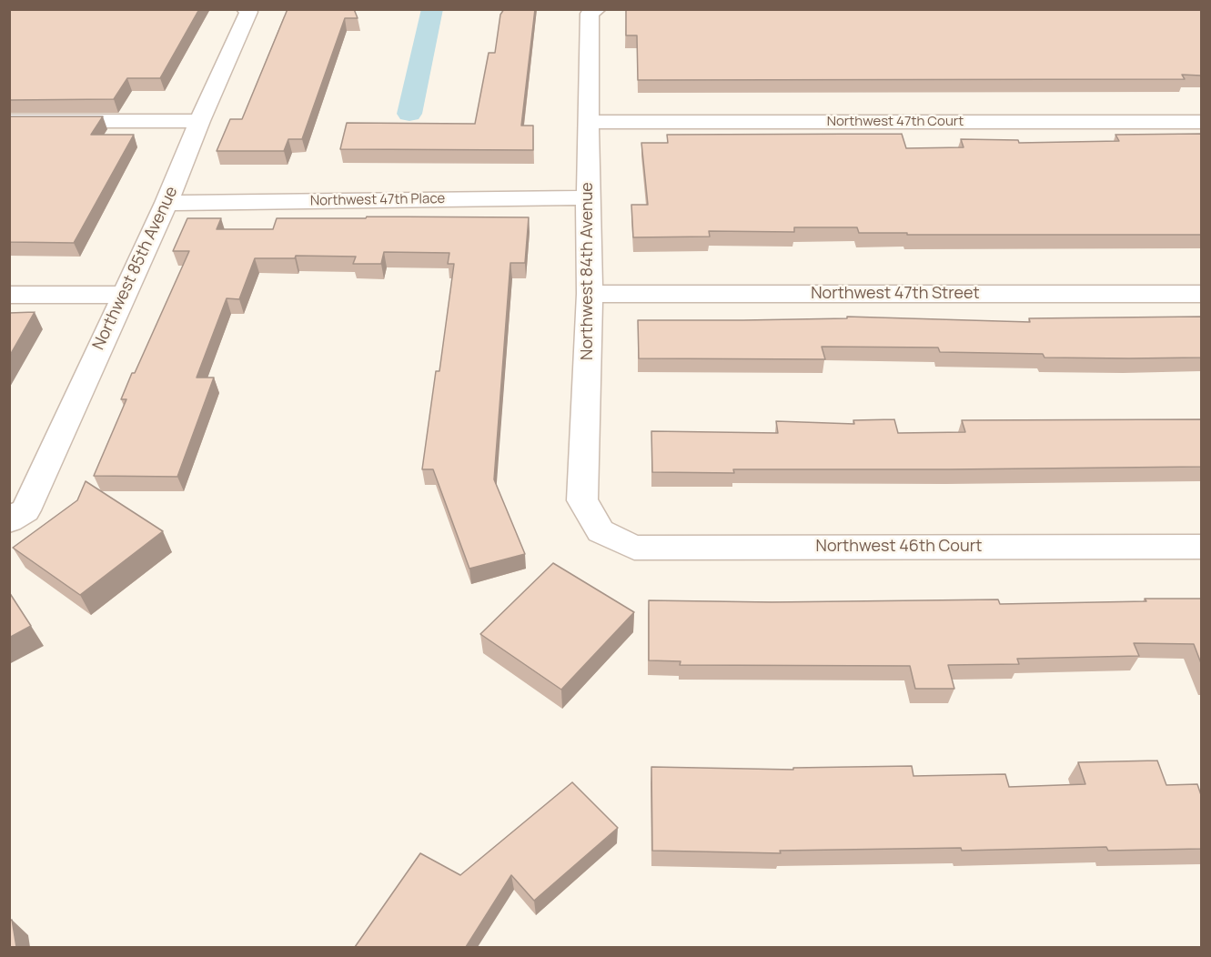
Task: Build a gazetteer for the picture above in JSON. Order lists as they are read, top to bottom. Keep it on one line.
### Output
{"streets":{"street":["Northwest 47th Court","Northwest 47th Place","Northwest 85th Avenue","Northwest 84th Avenue","Northwest 47th Street","Northwest 46th Court"]},"crossings":[["Northwest 47th Court","Northwest 84th Avenue"],["Northwest 47th Place","Northwest 85th Avenue"],["Northwest 47th Place","Northwest 84th Avenue"],["Northwest 84th Avenue","Northwest 47th Street"],["Northwest 84th Avenue","Northwest 46th Court"]]}
